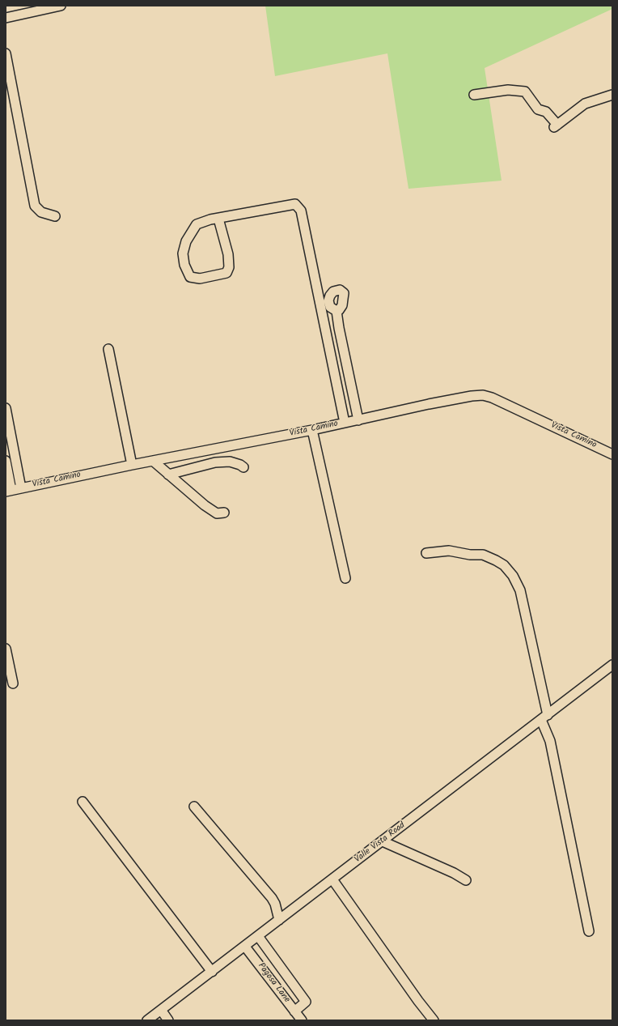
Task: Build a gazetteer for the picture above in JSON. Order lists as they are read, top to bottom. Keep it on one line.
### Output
{"streets":{"street":["Vista Camino","Valle Vista Road","Pagosa Lane"]},"crossings":[["Valle Vista Road","Pagosa Lane"]]}
